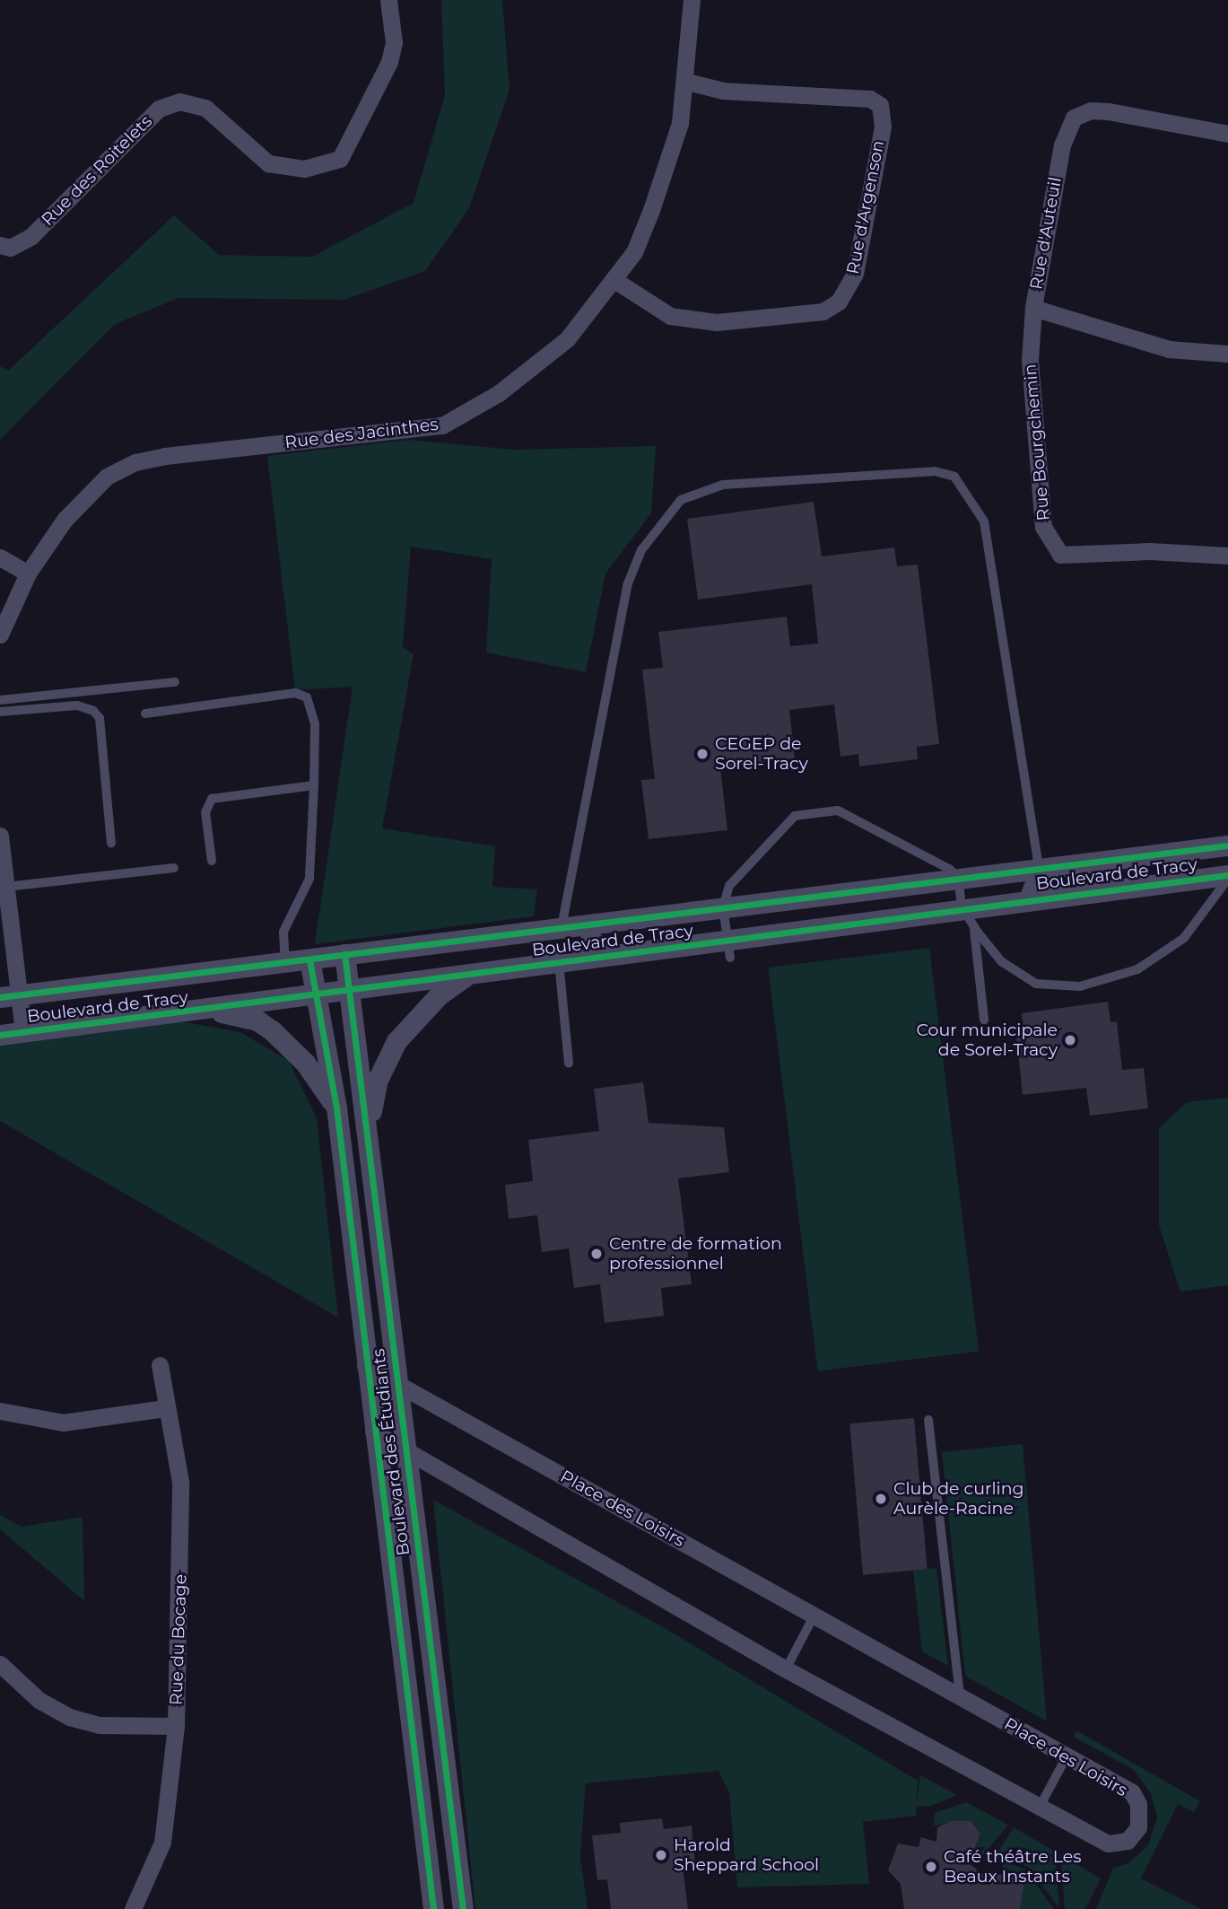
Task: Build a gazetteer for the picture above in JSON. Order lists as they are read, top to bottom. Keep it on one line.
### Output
{"streets":{"street":["Rue des Roitelets","Rue d'Argenson","Rue d'Auteuil","Rue des Jacinthes","Rue Bourgchemin","Boulevard de Tracy","Boulevard des Étudiants","Place des Loisirs","Rue du Bocage"]},"crossings":[["Rue d'Argenson","Rue des Jacinthes"],["Rue d'Auteuil","Rue Bourgchemin"],["Boulevard de Tracy","Boulevard des Étudiants"],["Boulevard des Étudiants","Place des Loisirs"]],"places":["CEGEP de Sorel-Tracy","Cour municipale de Sorel-Tracy","Centre de formation professionnel","Club de curling Aurèle-Racine","Harold Sheppard School","Café théâtre Les Beaux Instants"]}
